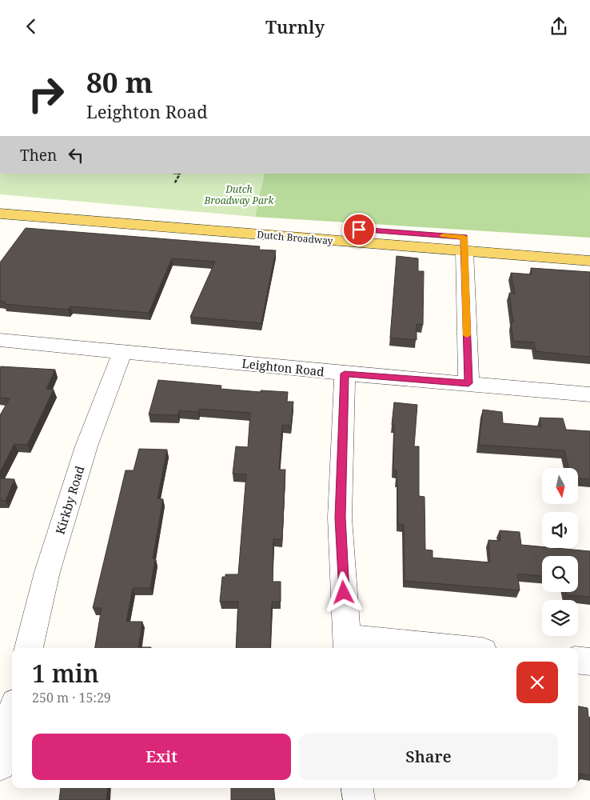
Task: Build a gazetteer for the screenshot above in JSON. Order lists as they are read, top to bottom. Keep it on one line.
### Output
{"streets":{"main road":["Dutch Broadway"],"street":["Leighton Road","Kirkby Road"]},"crossings":[["Leighton Road","Kirkby Road"]],"parks":["Dutch Broadway Park"],"north":"bottom","page":{"header":"Turnly","turn":["80 m","Leighton Road"],"then":"Then","heading":["1 min","250 m · 15:29"],"buttons":["Exit","Share"]}}
